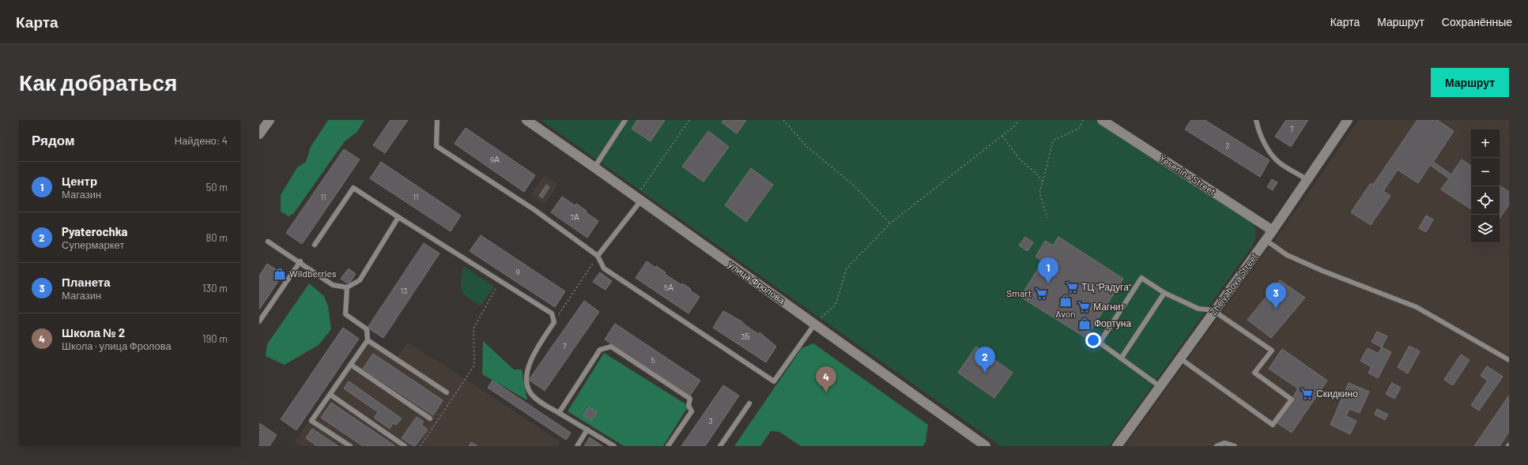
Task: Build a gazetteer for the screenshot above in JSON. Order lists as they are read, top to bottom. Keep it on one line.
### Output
{"streets":{"street":["Yesenina Street","улица Фролова","Zhelyabova Street"]},"crossings":[["Yesenina Street","Zhelyabova Street"]],"places":{"shop":["Wildberries","Avon","Фортуна"],"supermarket":["ТЦ \"Радуга\"","Smart","Магнит","Скидкино"]},"house_numbers":["7","2","9А","11","11","7А","9","5А","13","3Б","7","5","3"],"page":{"header":"Карта","nav":["Карта","Маршрут","Сохранённые"],"buttons":"Маршрут","title":"Как добраться","heading":["Рядом","Найдено: 4"],"map_buttons":["+","−"],"list":[{"mark":"1","name":"Центр","note":"Магазин","value":"50 m"},{"mark":"2","name":"Pyaterochka","note":"Супермаркет","value":"80 m"},{"mark":"3","name":"Планета","note":"Магазин","value":"130 m"},{"mark":"4","name":"Школа № 2","note":"Школа · улица Фролова","value":"190 m"}],"pins":["1","3","2","4"]}}
